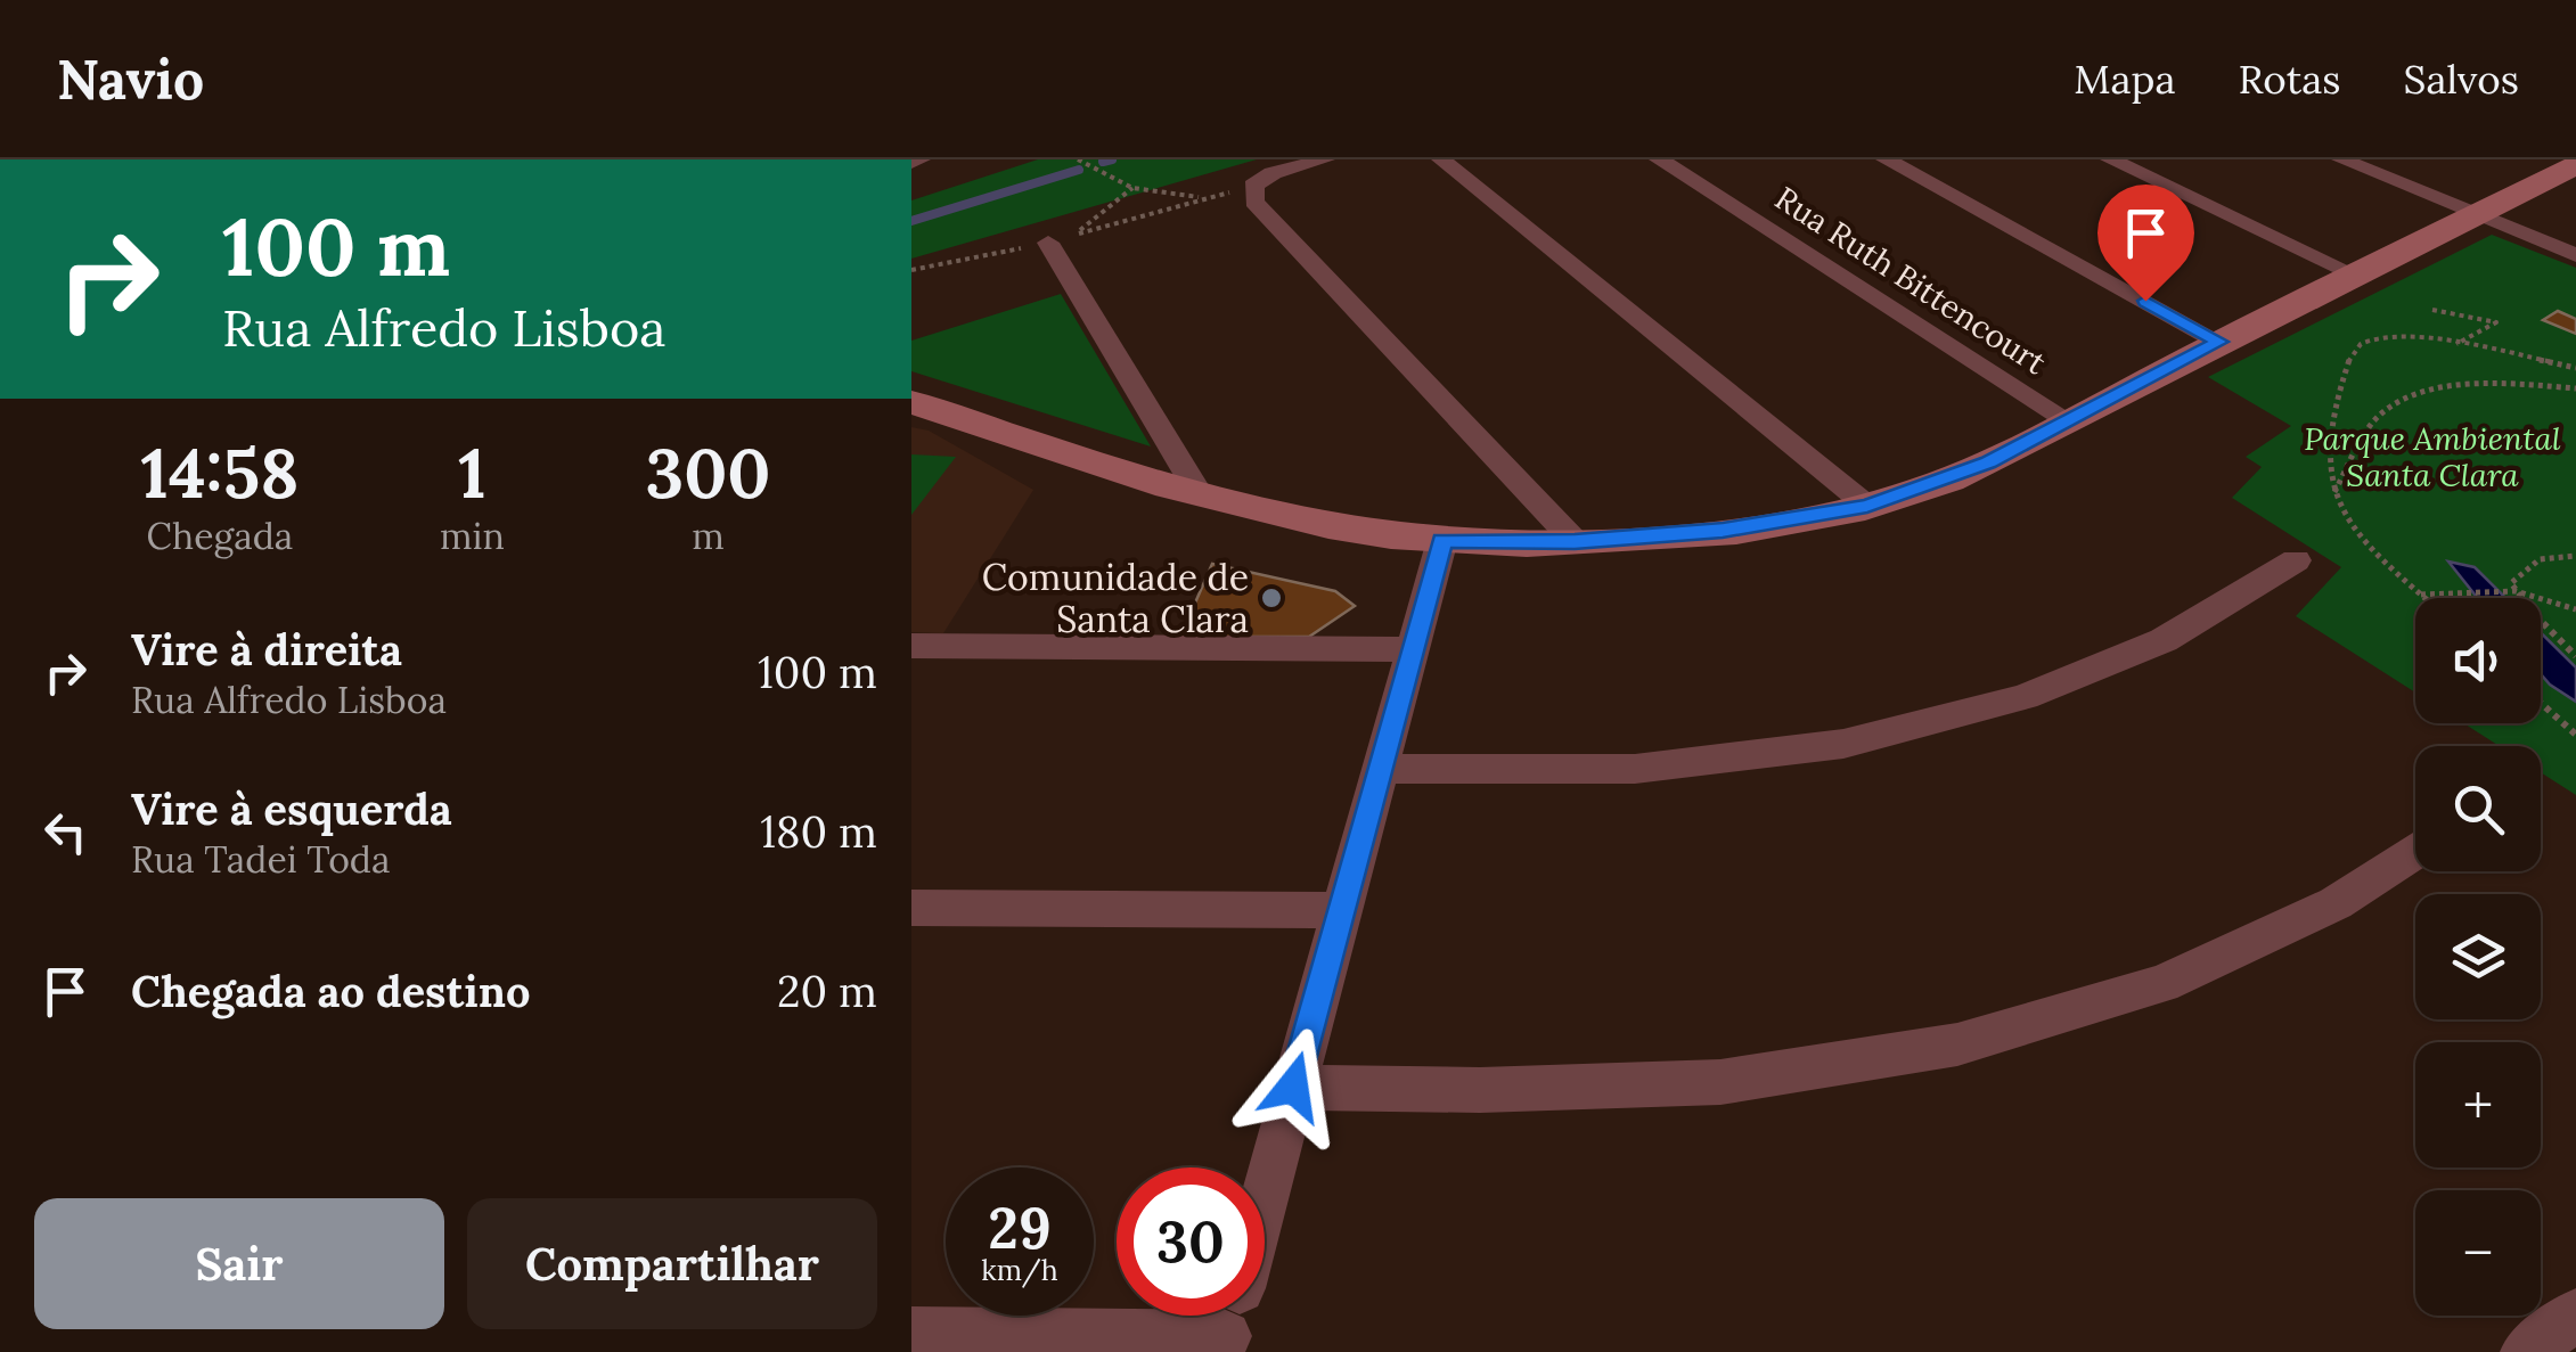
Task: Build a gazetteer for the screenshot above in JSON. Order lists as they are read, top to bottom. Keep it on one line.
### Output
{"streets":{"street":["Rua Ruth Bittencourt"]},"parks":["Parque Ambiental Santa Clara"],"places":["Comunidade de Santa Clara"],"page":{"header":"Navio","nav":["Mapa","Rotas","Salvos"],"turn":["100 m","Rua Alfredo Lisboa"],"eta":["14:58","Chegada","1","min","300","m"],"list":[{"name":"Vire à direita","note":"Rua Alfredo Lisboa","value":"100 m"},{"name":"Vire à esquerda","note":"Rua Tadei Toda","value":"180 m"},{"name":"Chegada ao destino","value":"20 m"}],"map_buttons":["+","−"],"speed":"29 km/h","limit":"30","buttons":["Sair","Compartilhar"]}}
